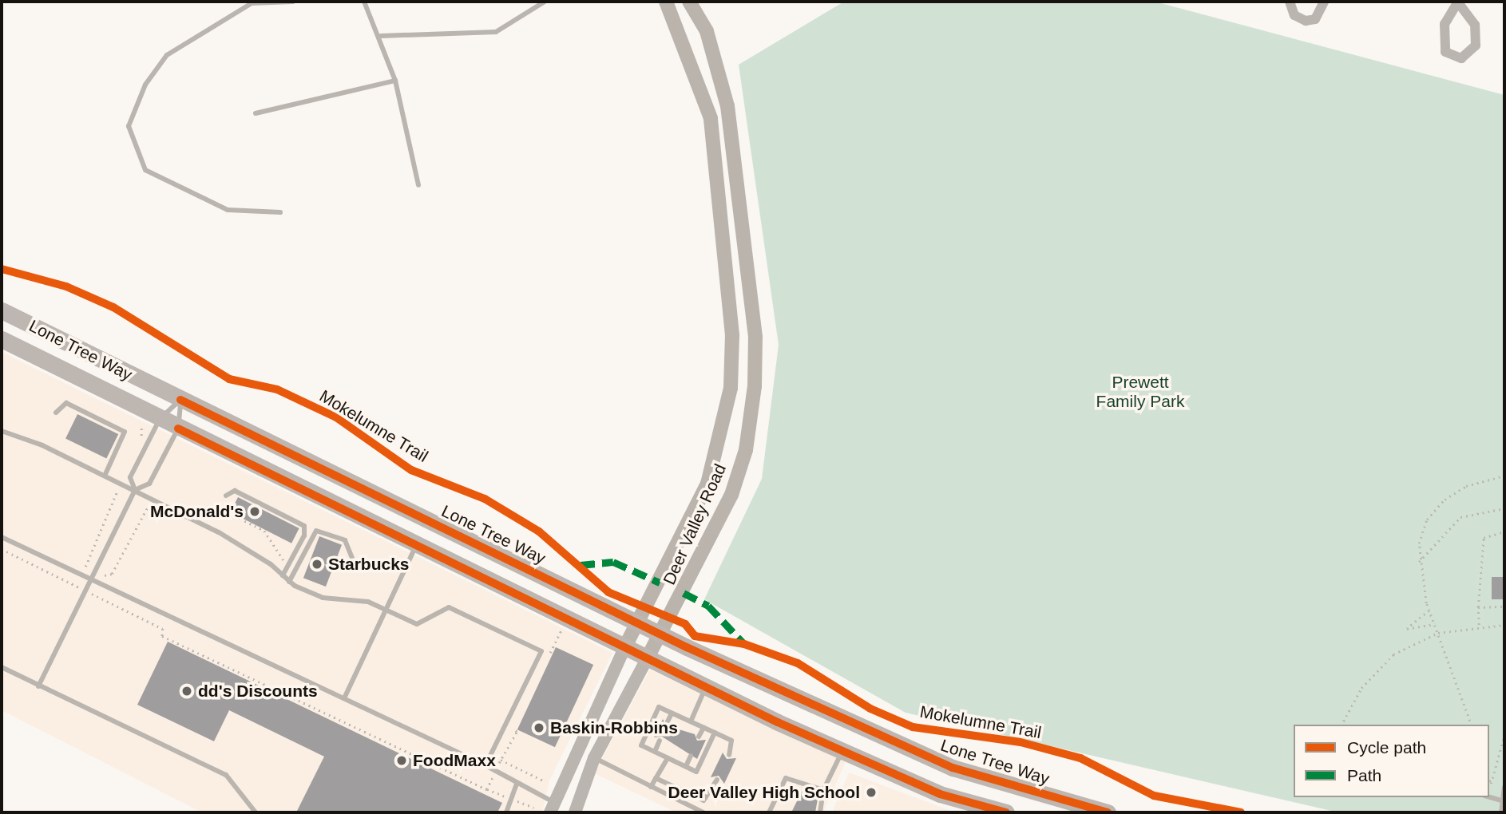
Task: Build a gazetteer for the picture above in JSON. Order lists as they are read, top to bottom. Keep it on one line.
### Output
{"streets":{"main road":["Lone Tree Way","Deer Valley Road"],"cycle path":["Mokelumne Trail"]},"crossings":[["Lone Tree Way","Deer Valley Road"]],"parks":["Prewett Family Park"],"places":["McDonald's","Starbucks","dd's Discounts","Baskin-Robbins","FoodMaxx","Deer Valley High School"],"legend":["Cycle path","Path"]}
